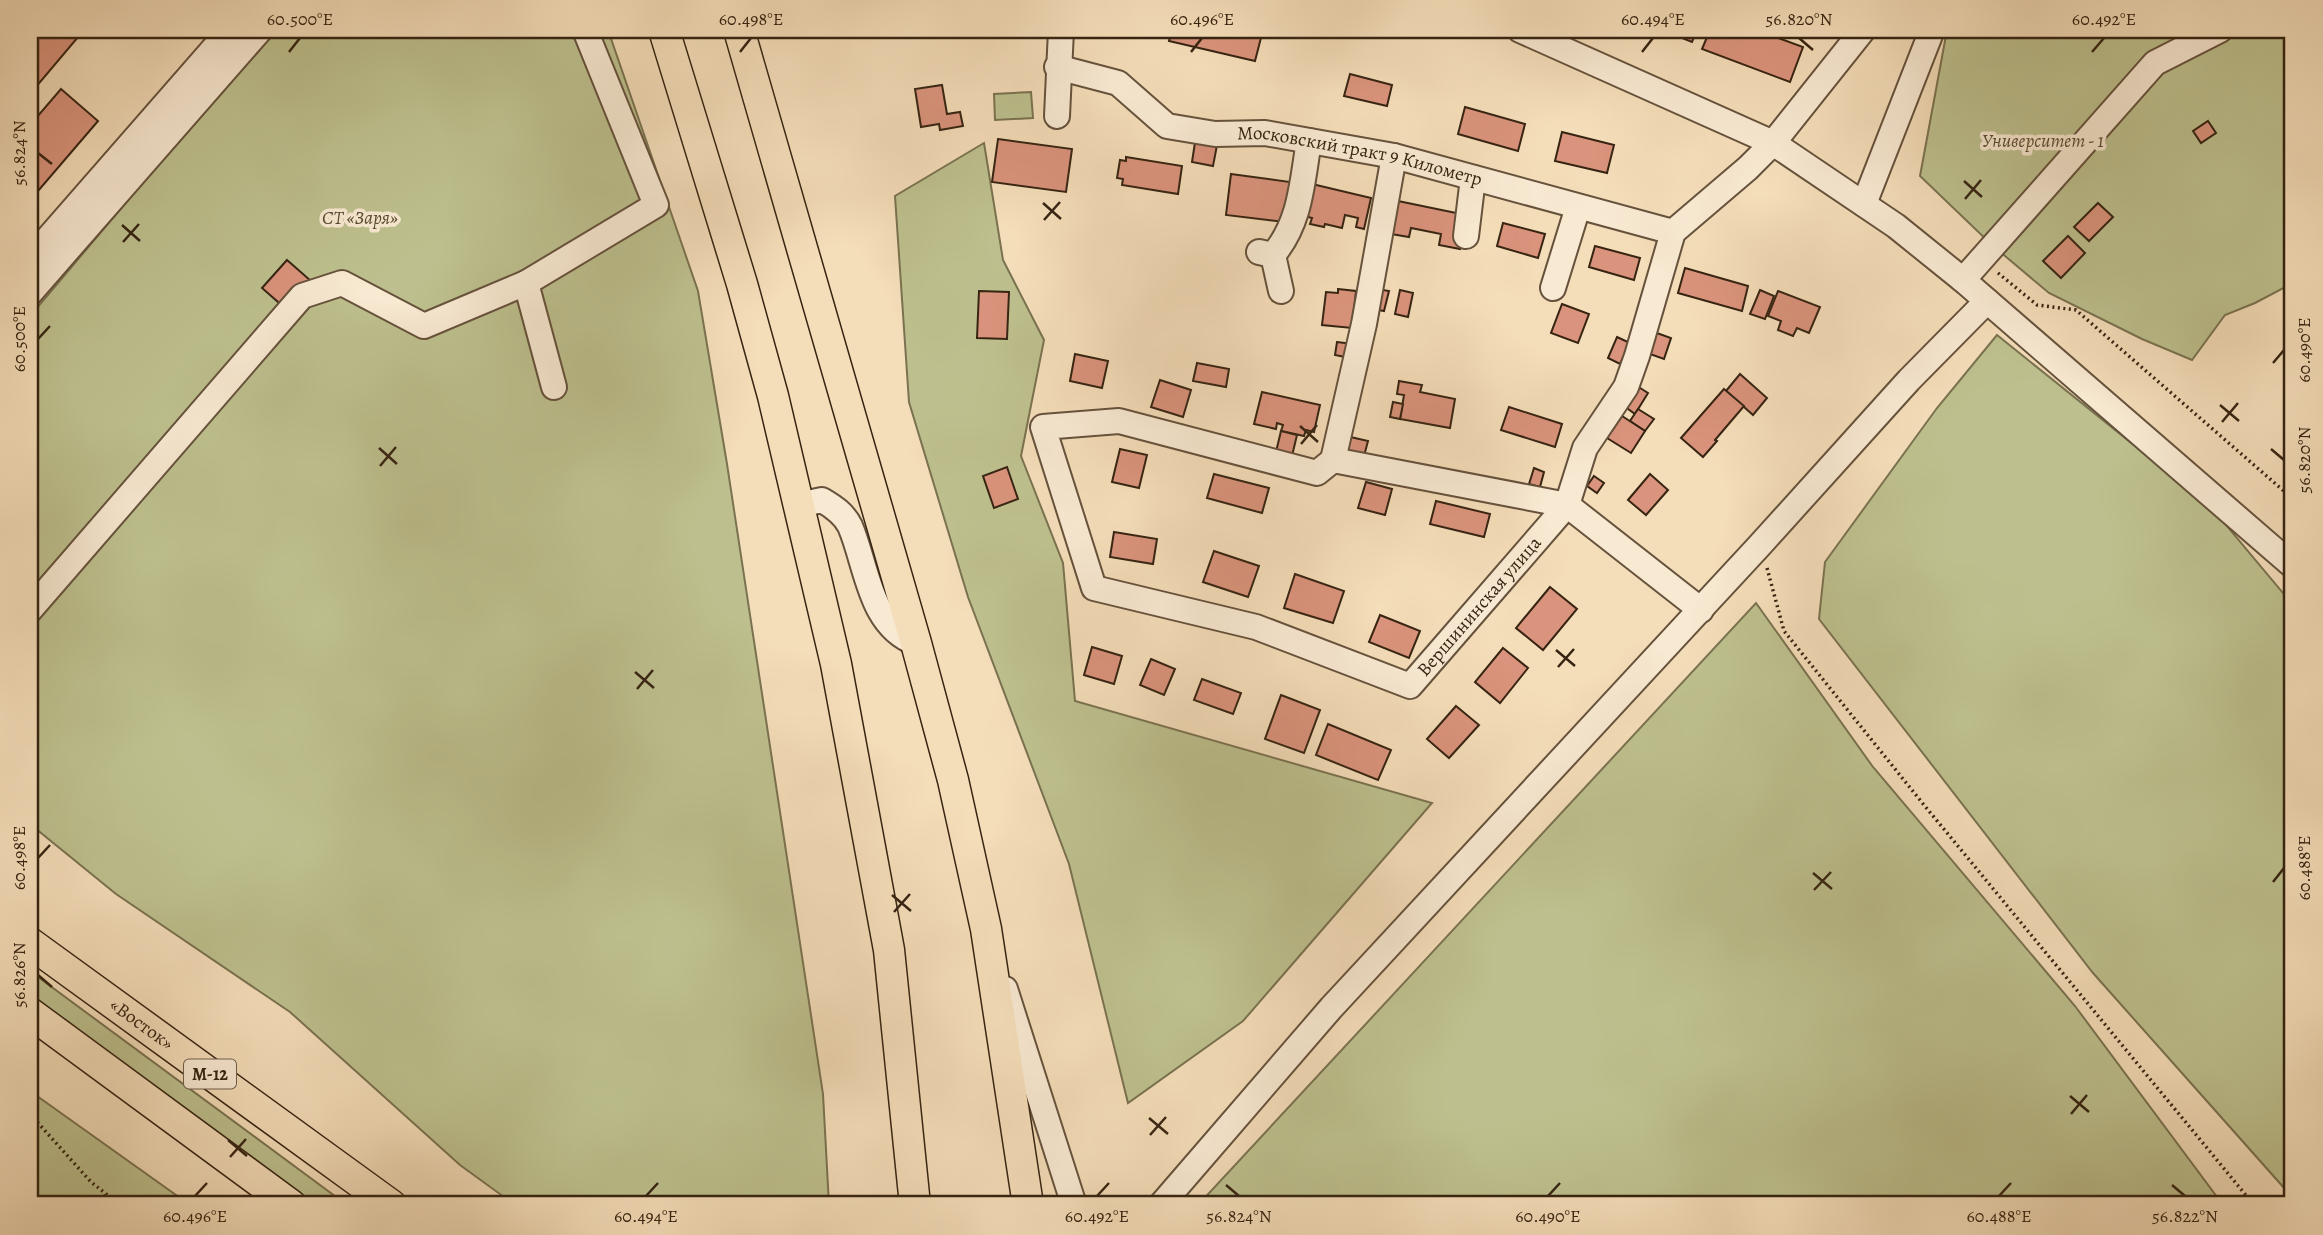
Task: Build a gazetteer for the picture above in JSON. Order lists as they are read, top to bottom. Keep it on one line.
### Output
{"streets":{"main road":["«Восток»","М-12"],"street":["Московский тракт 9 Километр","Вершининская улица"]},"crossings":[["Московский тракт 9 Километр","Вершининская улица"]],"parks":["Университет - 1","СТ «Заря»"],"coordinates":["60.500°E","60.498°E","60.496°E","60.494°E","56.820°N","60.492°E","56.824°N","60.490°E","60.488°E","56.826°N","56.822°N"]}
